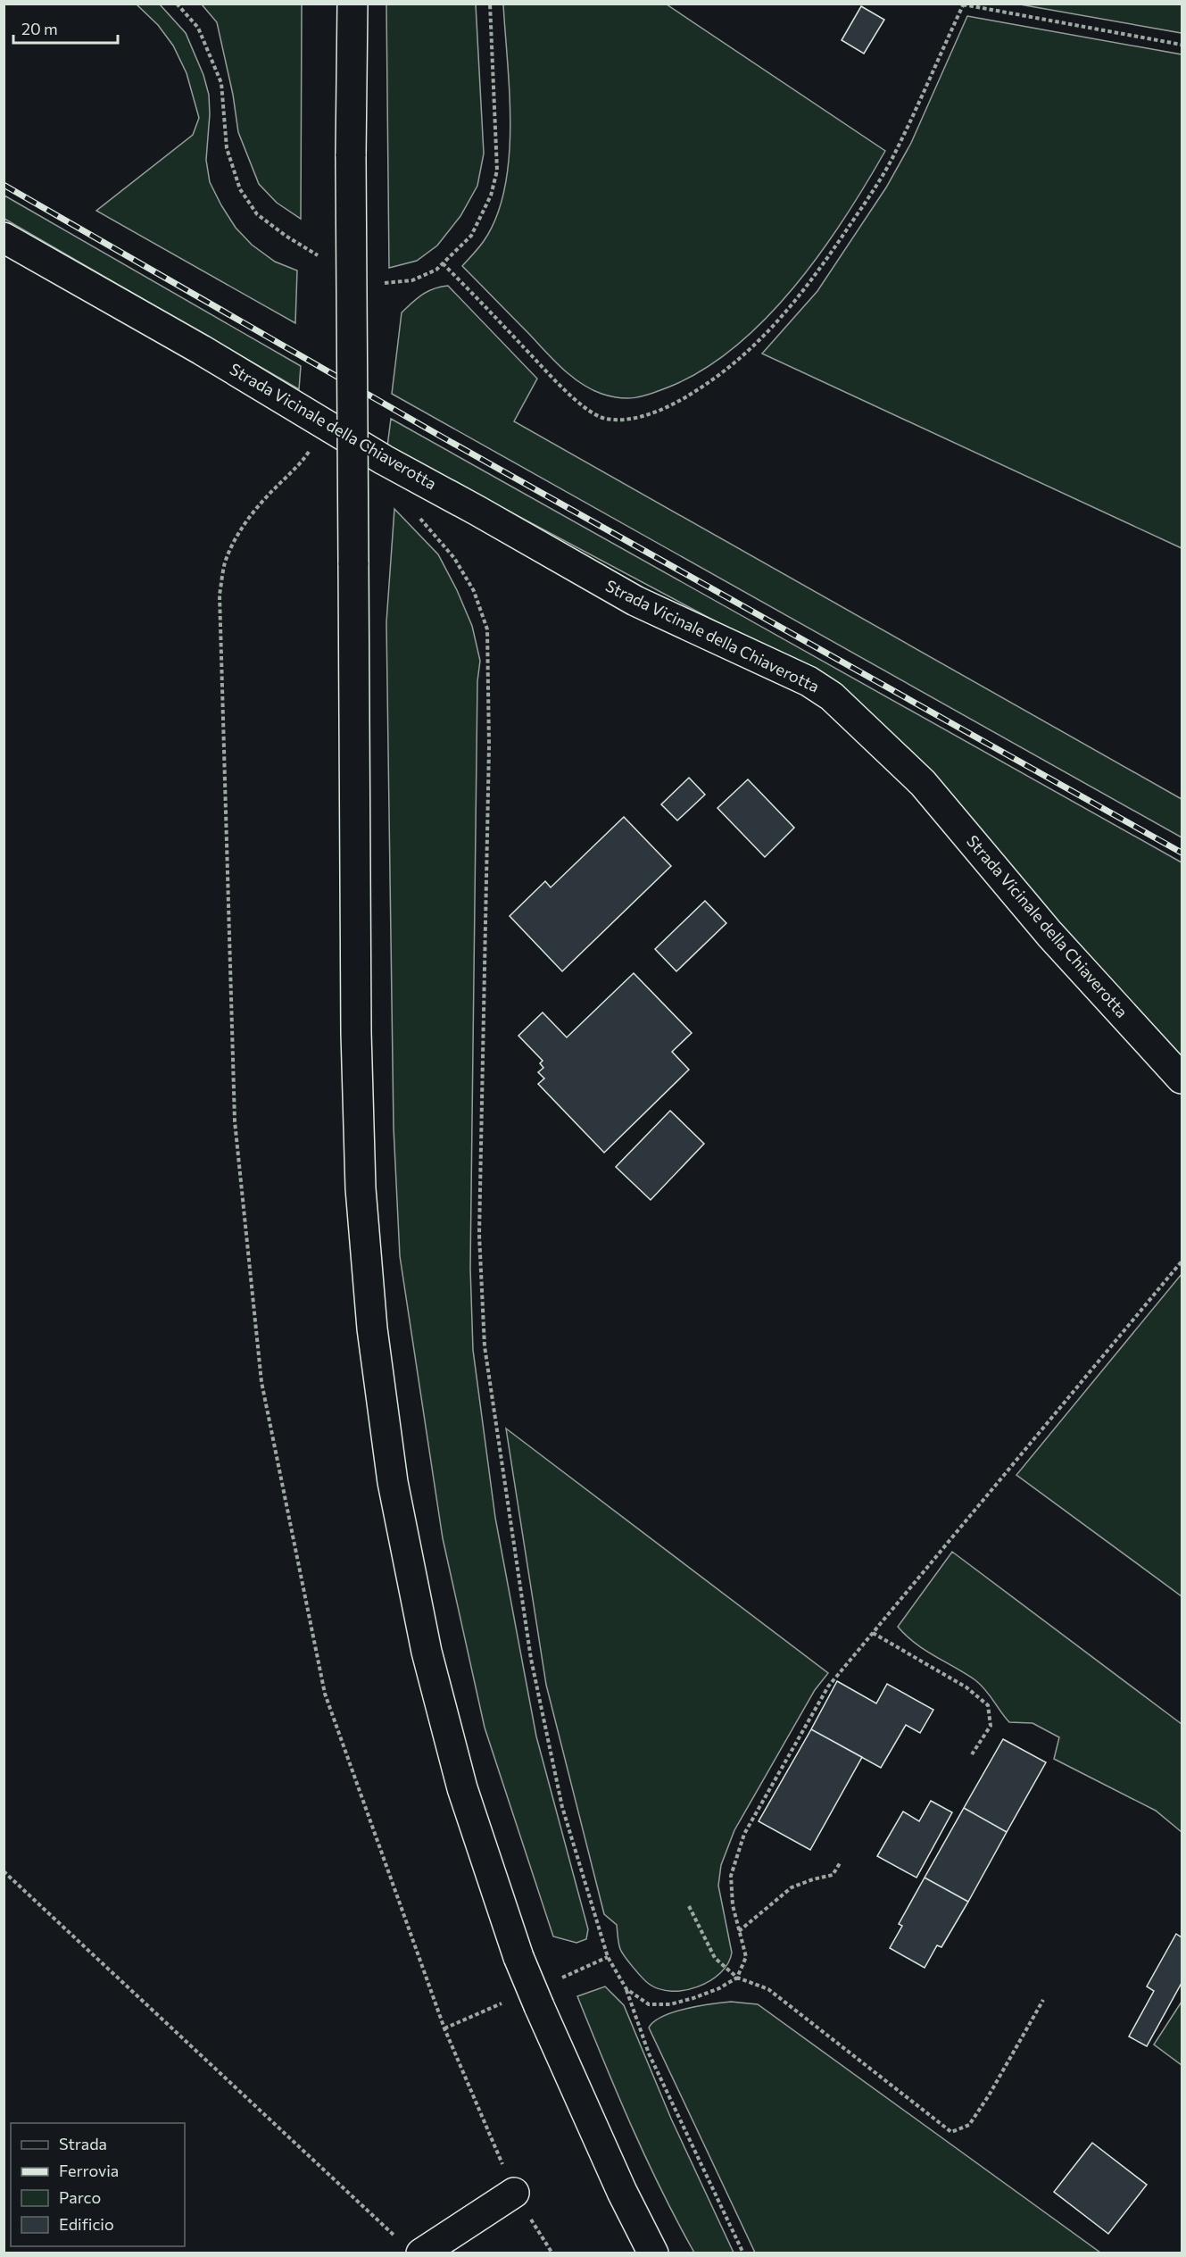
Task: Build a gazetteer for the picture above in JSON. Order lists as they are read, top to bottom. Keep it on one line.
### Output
{"streets":{"main road":["Strada Vicinale della Chiaverotta"]},"legend":["Strada","Ferrovia","Parco","Edificio"],"scale_bar":"20 m"}
